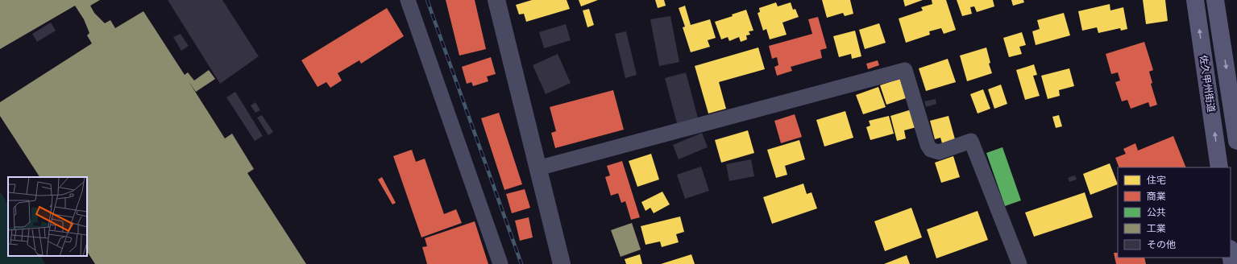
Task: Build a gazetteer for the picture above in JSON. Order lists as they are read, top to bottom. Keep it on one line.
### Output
{"streets":{"main road":["佐久甲州街道"]},"legend":["住宅","商業","公共","工業","その他"]}
